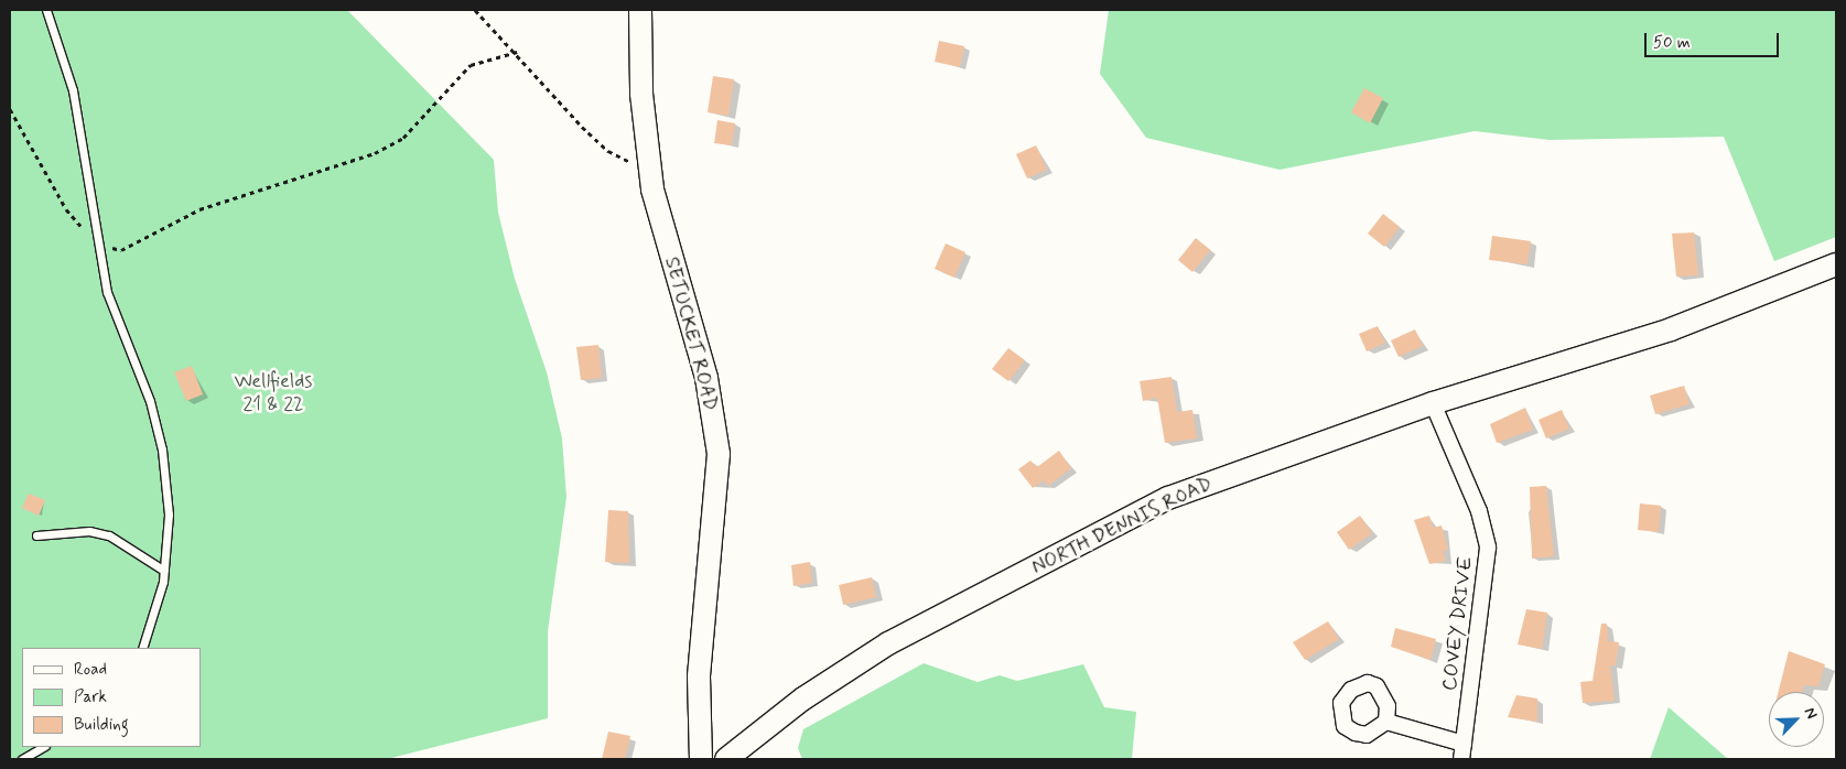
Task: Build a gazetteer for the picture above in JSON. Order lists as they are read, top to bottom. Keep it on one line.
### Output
{"streets":{"main road":["SETUCKET ROAD","NORTH DENNIS ROAD"],"street":["COVEY DRIVE"]},"crossings":[["NORTH DENNIS ROAD","COVEY DRIVE"]],"parks":["Wellfields 21 & 22"],"legend":["Road","Park","Building"],"scale_bar":"50 m","north":"top right"}
